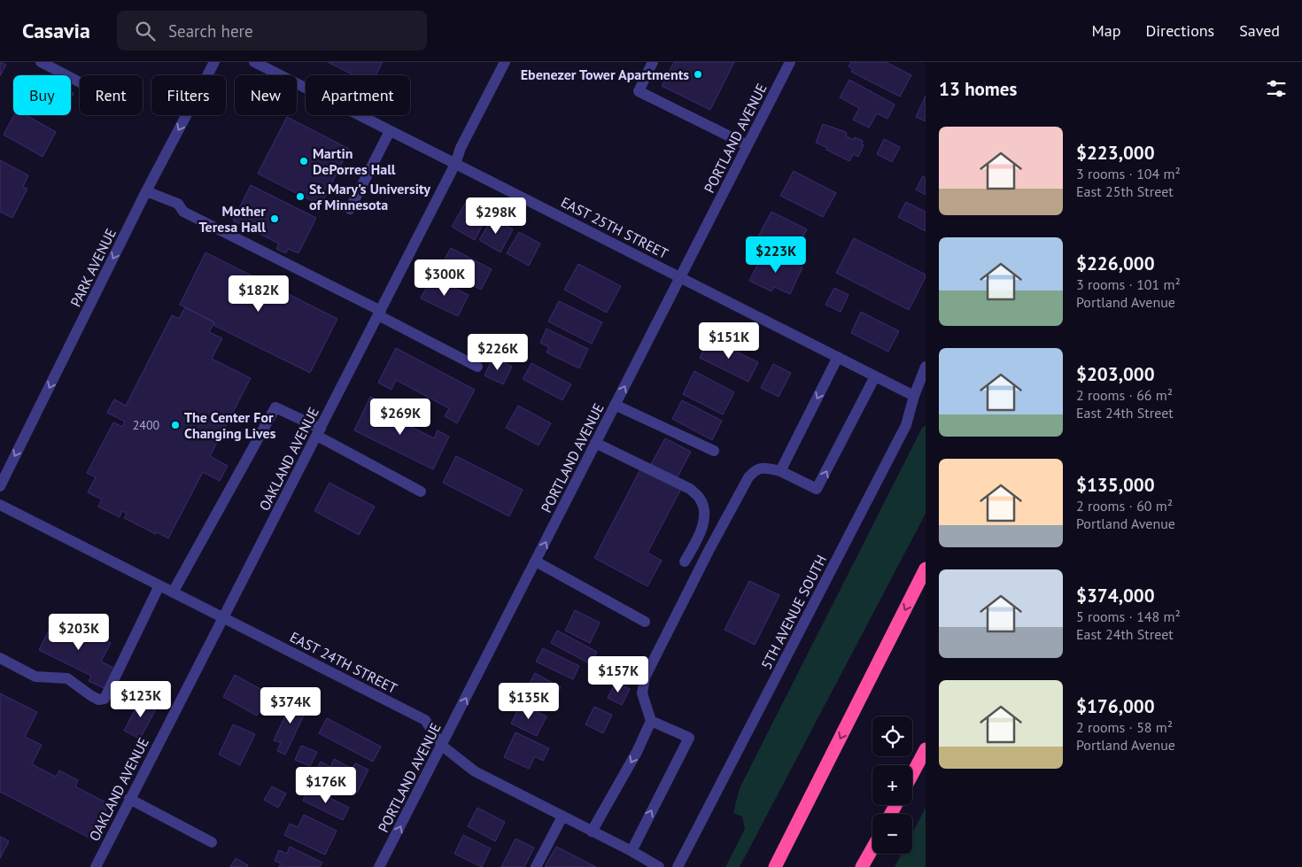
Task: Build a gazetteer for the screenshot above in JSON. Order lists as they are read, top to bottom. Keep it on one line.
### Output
{"streets":{"street":["PORTLAND AVENUE","EAST 25TH STREET","PARK AVENUE","OAKLAND AVENUE","5TH AVENUE SOUTH","EAST 24TH STREET"]},"crossings":[["PORTLAND AVENUE","EAST 25TH STREET"],["PORTLAND AVENUE","EAST 24TH STREET"],["EAST 25TH STREET","OAKLAND AVENUE"],["EAST 25TH STREET","5TH AVENUE SOUTH"],["OAKLAND AVENUE","EAST 24TH STREET"]],"one_way":["PORTLAND AVENUE","PARK AVENUE"],"places":["Ebenezer Tower Apartments","Martin DePorres Hall","St. Mary's University of Minnesota","Mother Teresa Hall","The Center For Changing Lives"],"house_numbers":["2400"],"page":{"header":"Casavia","search":"Search here","nav":["Map","Directions","Saved"],"heading":"13 homes","chip":["Buy","Rent","Filters","New","Apartment"],"list":[{"name":"$223,000","note":"3 rooms · 104 m² · East 25th Street"},{"name":"$226,000","note":"3 rooms · 101 m² · Portland Avenue"},{"name":"$203,000","note":"2 rooms · 66 m² · East 24th Street"},{"name":"$135,000","note":"2 rooms · 60 m² · Portland Avenue"},{"name":"$374,000","note":"5 rooms · 148 m² · East 24th Street"},{"name":"$176,000","note":"2 rooms · 58 m² · Portland Avenue"}],"price":["$298K","$223K","$300K","$182K","$151K","$226K","$269K","$203K","$157K","$123K","$135K","$374K","$176K"],"map_buttons":["+","−"]}}
